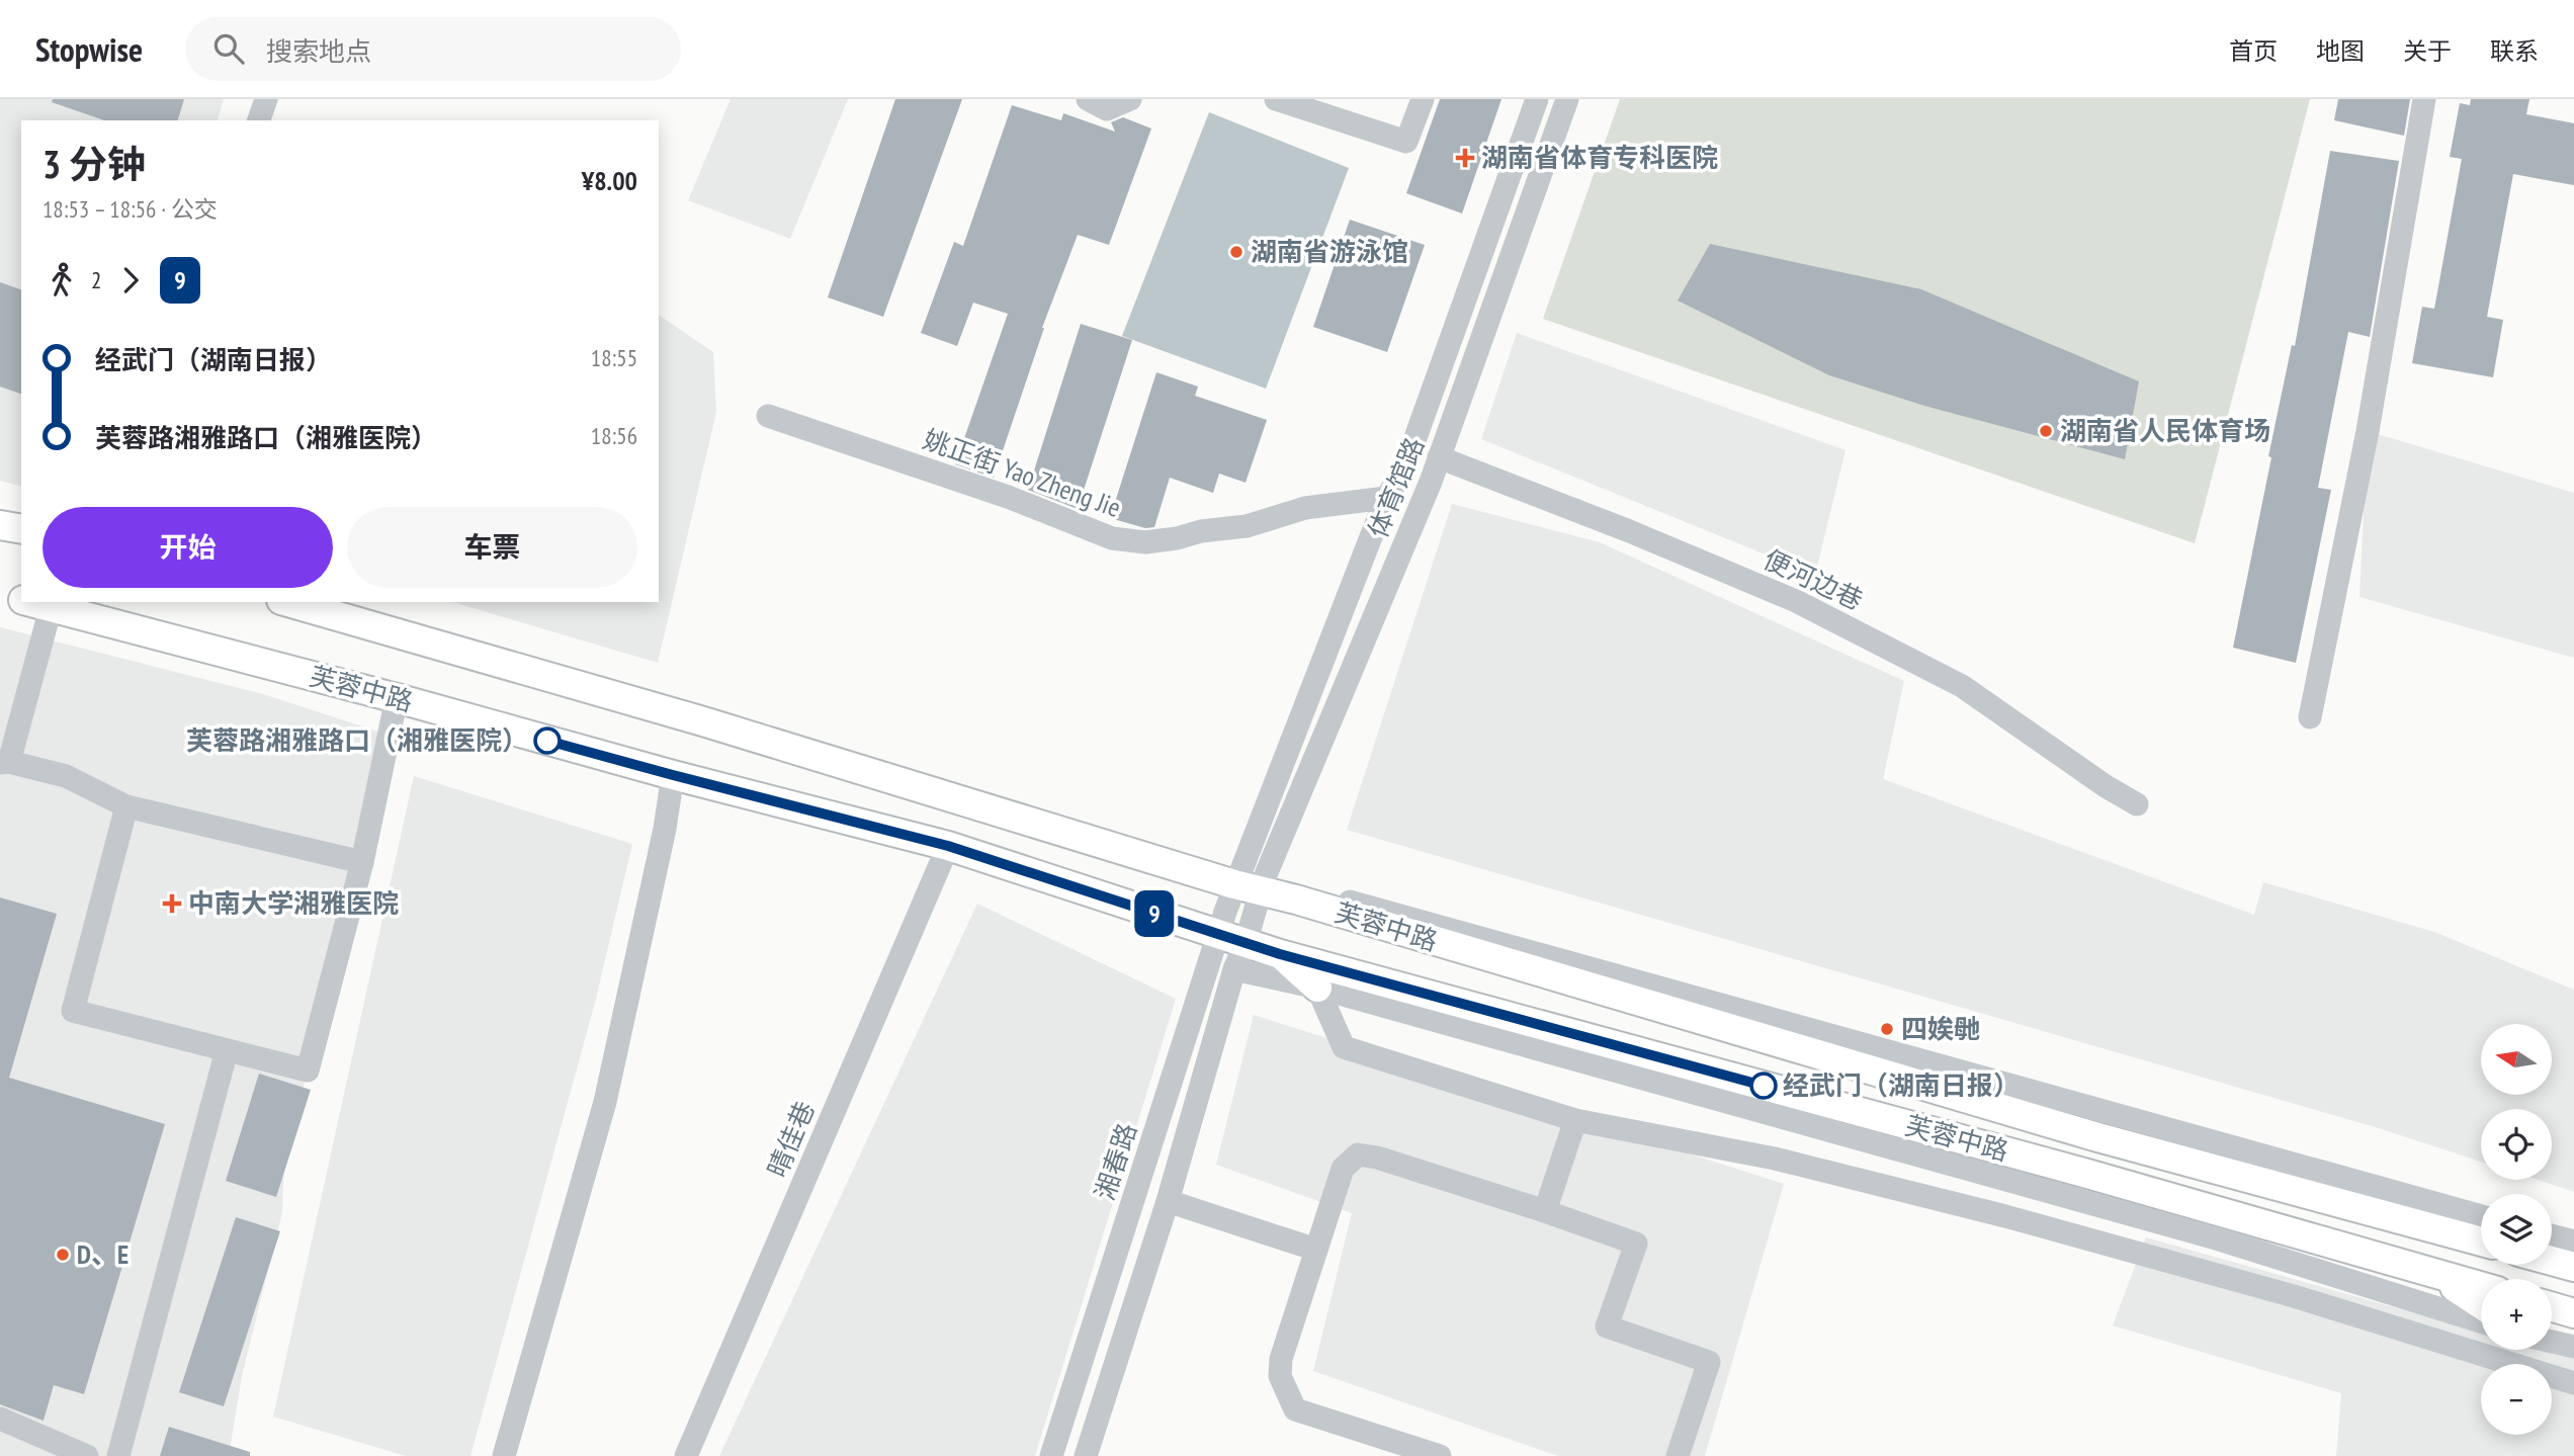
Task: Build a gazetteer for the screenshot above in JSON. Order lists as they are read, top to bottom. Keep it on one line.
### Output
{"streets":{"main road":["芙蓉中路"],"street":["姚正街 Yao Zheng Jie","体育馆路","便河边巷","晴佳巷","湘春路"]},"crossings":[["姚正街 Yao Zheng Jie","体育馆路"],["体育馆路","便河边巷"],["体育馆路","芙蓉中路"],["体育馆路","湘春路"],["芙蓉中路","晴佳巷"],["芙蓉中路","湘春路"]],"places":{"health":["湖南省体育专科医院","中南大学湘雅医院"],"other":["湖南省游泳馆","湖南省人民体育场","芙蓉路湘雅路口（湘雅医院）","四娭毑","经武门（湖南日报）","D、E"]},"lines":["bus line 9"],"north":"left","page":{"header":"Stopwise","search":"搜索地点","nav":["首页","地图","关于","联系"],"on_map":"9","heading":["3 分钟","18:53 – 18:56 · 公交","¥8.00"],"legs":["2","9"],"list":[{"name":"经武门（湖南日报）","value":"18:55"},{"name":"芙蓉路湘雅路口（湘雅医院）","value":"18:56"}],"buttons":["开始","车票"],"map_buttons":["+","−"]}}
